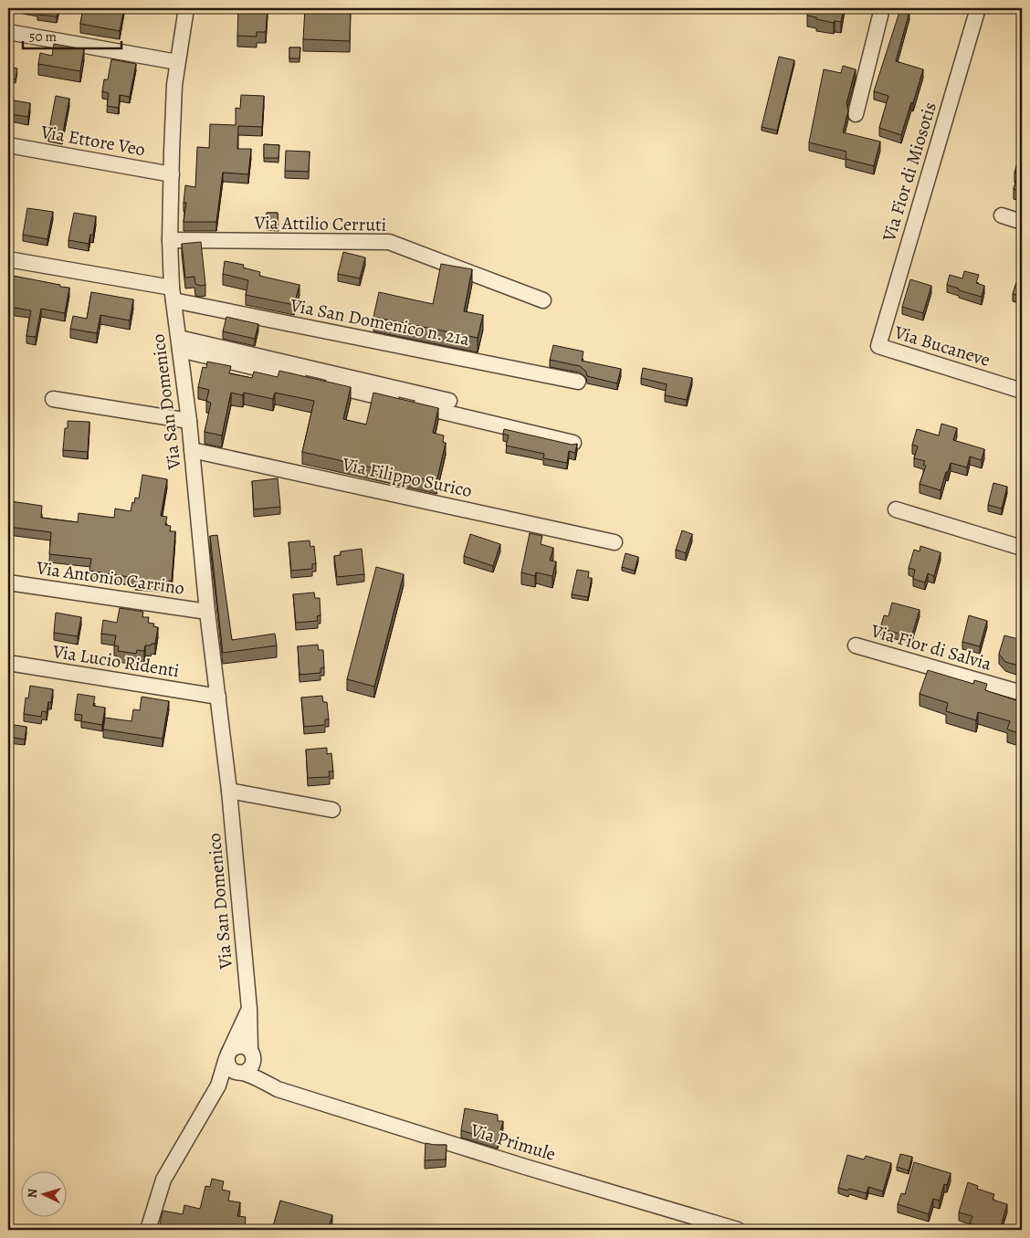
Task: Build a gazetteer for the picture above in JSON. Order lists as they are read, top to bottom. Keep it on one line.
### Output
{"streets":{"street":["Via Ettore Veo","Via Fior di Miosotis","Via Attilio Cerruti","Via San Domenico n. 21a","Via Bucaneve","Via San Domenico","Via Filippo Surico","Via Antonio Carrino","Via Fior di Salvia","Via Lucio Ridenti","Via Primule"]},"crossings":[["Via Ettore Veo","Via San Domenico"],["Via Fior di Miosotis","Via Bucaneve"],["Via Attilio Cerruti","Via San Domenico"],["Via San Domenico n. 21a","Via San Domenico"],["Via San Domenico","Via Filippo Surico"],["Via San Domenico","Via Antonio Carrino"],["Via San Domenico","Via Lucio Ridenti"],["Via San Domenico","Via Primule"]],"scale_bar":"50 m","north":"left"}
